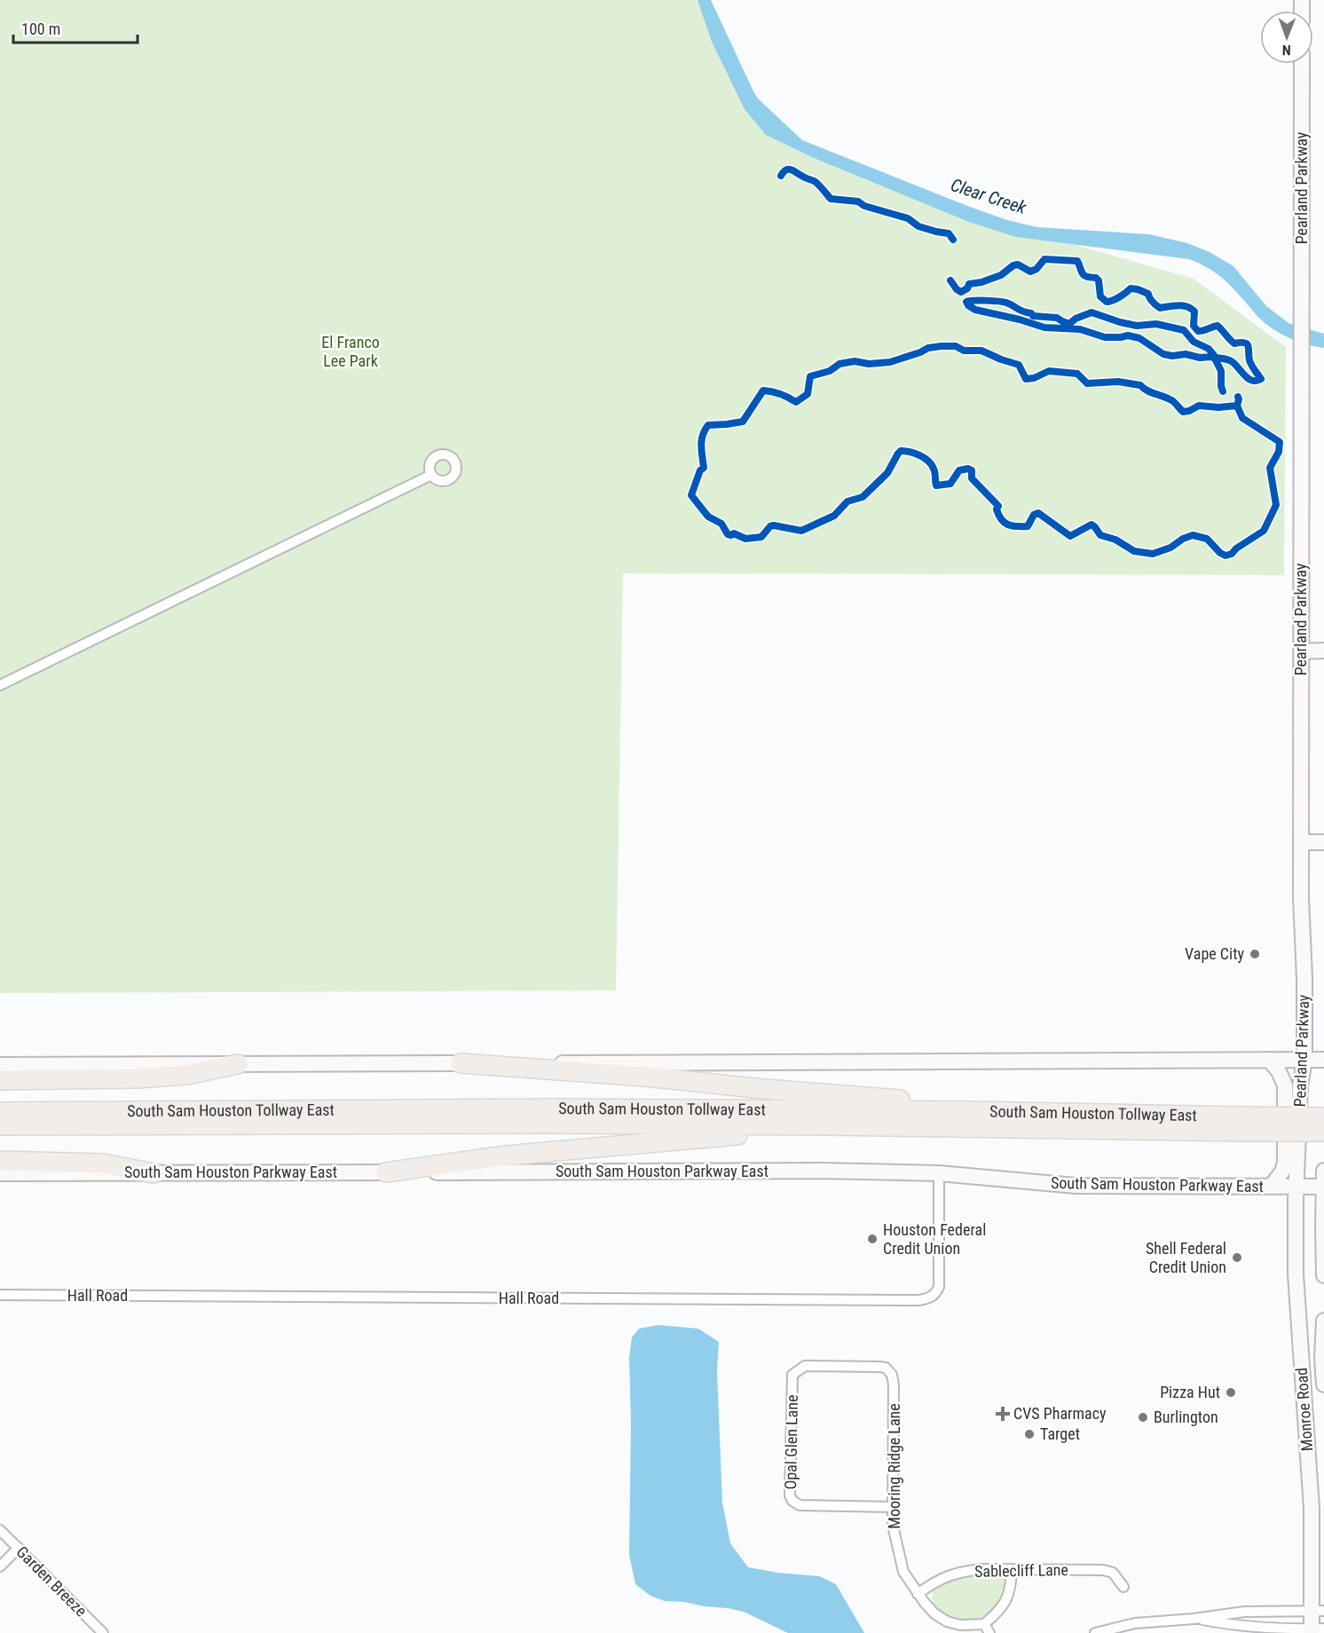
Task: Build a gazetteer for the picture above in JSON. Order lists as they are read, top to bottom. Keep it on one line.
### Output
{"streets":{"highway":["South Sam Houston Tollway East"],"main road":["Pearland Parkway","South Sam Houston Parkway East","Monroe Road"],"street":["Hall Road","Opal Glen Lane","Mooring Ridge Lane","Sablecliff Lane","Garden Breeze"]},"crossings":[["Pearland Parkway","South Sam Houston Parkway East"],["Pearland Parkway","Monroe Road"],["South Sam Houston Parkway East","Hall Road"],["South Sam Houston Parkway East","Monroe Road"],["Opal Glen Lane","Mooring Ridge Lane"],["Mooring Ridge Lane","Sablecliff Lane"]],"water":["Clear Creek"],"parks":["El Franco Lee Park"],"places":{"other":["Vape City","Houston Federal Credit Union","Shell Federal Credit Union","Pizza Hut","Burlington","Target"],"health":["CVS Pharmacy"]},"scale_bar":"100 m","north":"bottom"}
